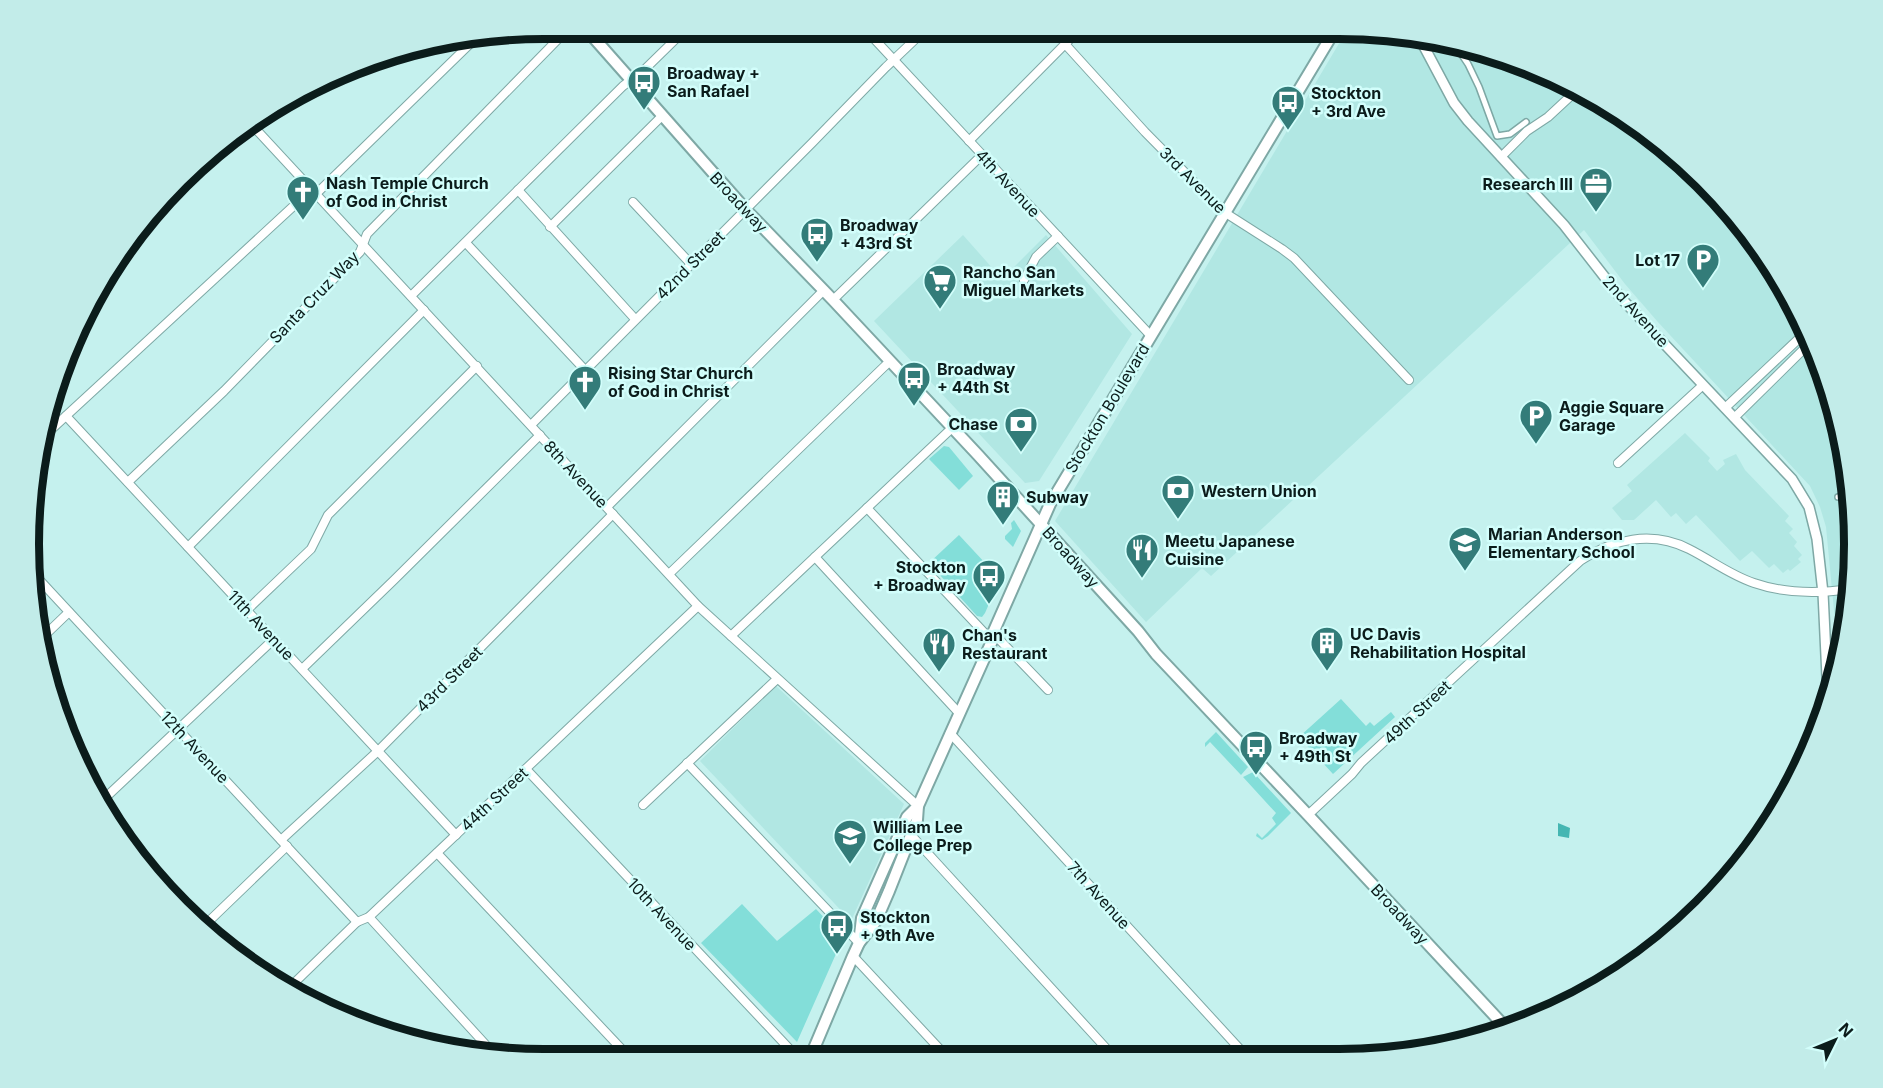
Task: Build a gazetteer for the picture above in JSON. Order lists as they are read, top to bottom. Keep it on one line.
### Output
{"streets":{"main road":["Broadway","Stockton Boulevard"],"street":["3rd Avenue","4th Avenue","42nd Street","Santa Cruz Way","2nd Avenue","8th Avenue","11th Avenue","43rd Street","49th Street","12th Avenue","44th Street","7th Avenue","10th Avenue"]},"crossings":[["3rd Avenue","Stockton Boulevard"],["4th Avenue","42nd Street"],["4th Avenue","Stockton Boulevard"],["Broadway","42nd Street"],["Broadway","Stockton Boulevard"],["Broadway","49th Street"],["42nd Street","8th Avenue"],["Santa Cruz Way","8th Avenue"],["Santa Cruz Way","11th Avenue"],["2nd Avenue","49th Street"],["Stockton Boulevard","8th Avenue"],["Stockton Boulevard","7th Avenue"],["8th Avenue","43rd Street"],["8th Avenue","44th Street"],["11th Avenue","43rd Street"],["11th Avenue","44th Street"],["43rd Street","12th Avenue"],["12th Avenue","44th Street"],["44th Street","10th Avenue"]],"places":{"bus stop":["Broadway + San Rafael","Stockton + 3rd Ave","Broadway + 43rd St","Broadway + 44th St","Stockton + Broadway","Broadway + 49th St","Stockton + 9th Ave"],"office":["Research III"],"church":["Nash Temple Church of God in Christ","Rising Star Church of God in Christ"],"parking":["Lot 17","Aggie Square Garage"],"supermarket":["Rancho San Miguel Markets"],"bank":["Chase","Western Union"],"building":["Subway","UC Davis Rehabilitation Hospital"],"school or university":["Marian Anderson Elementary School","William Lee College Prep"],"restaurant":["Meetu Japanese Cuisine","Chan's Restaurant"]},"north":"top right"}
